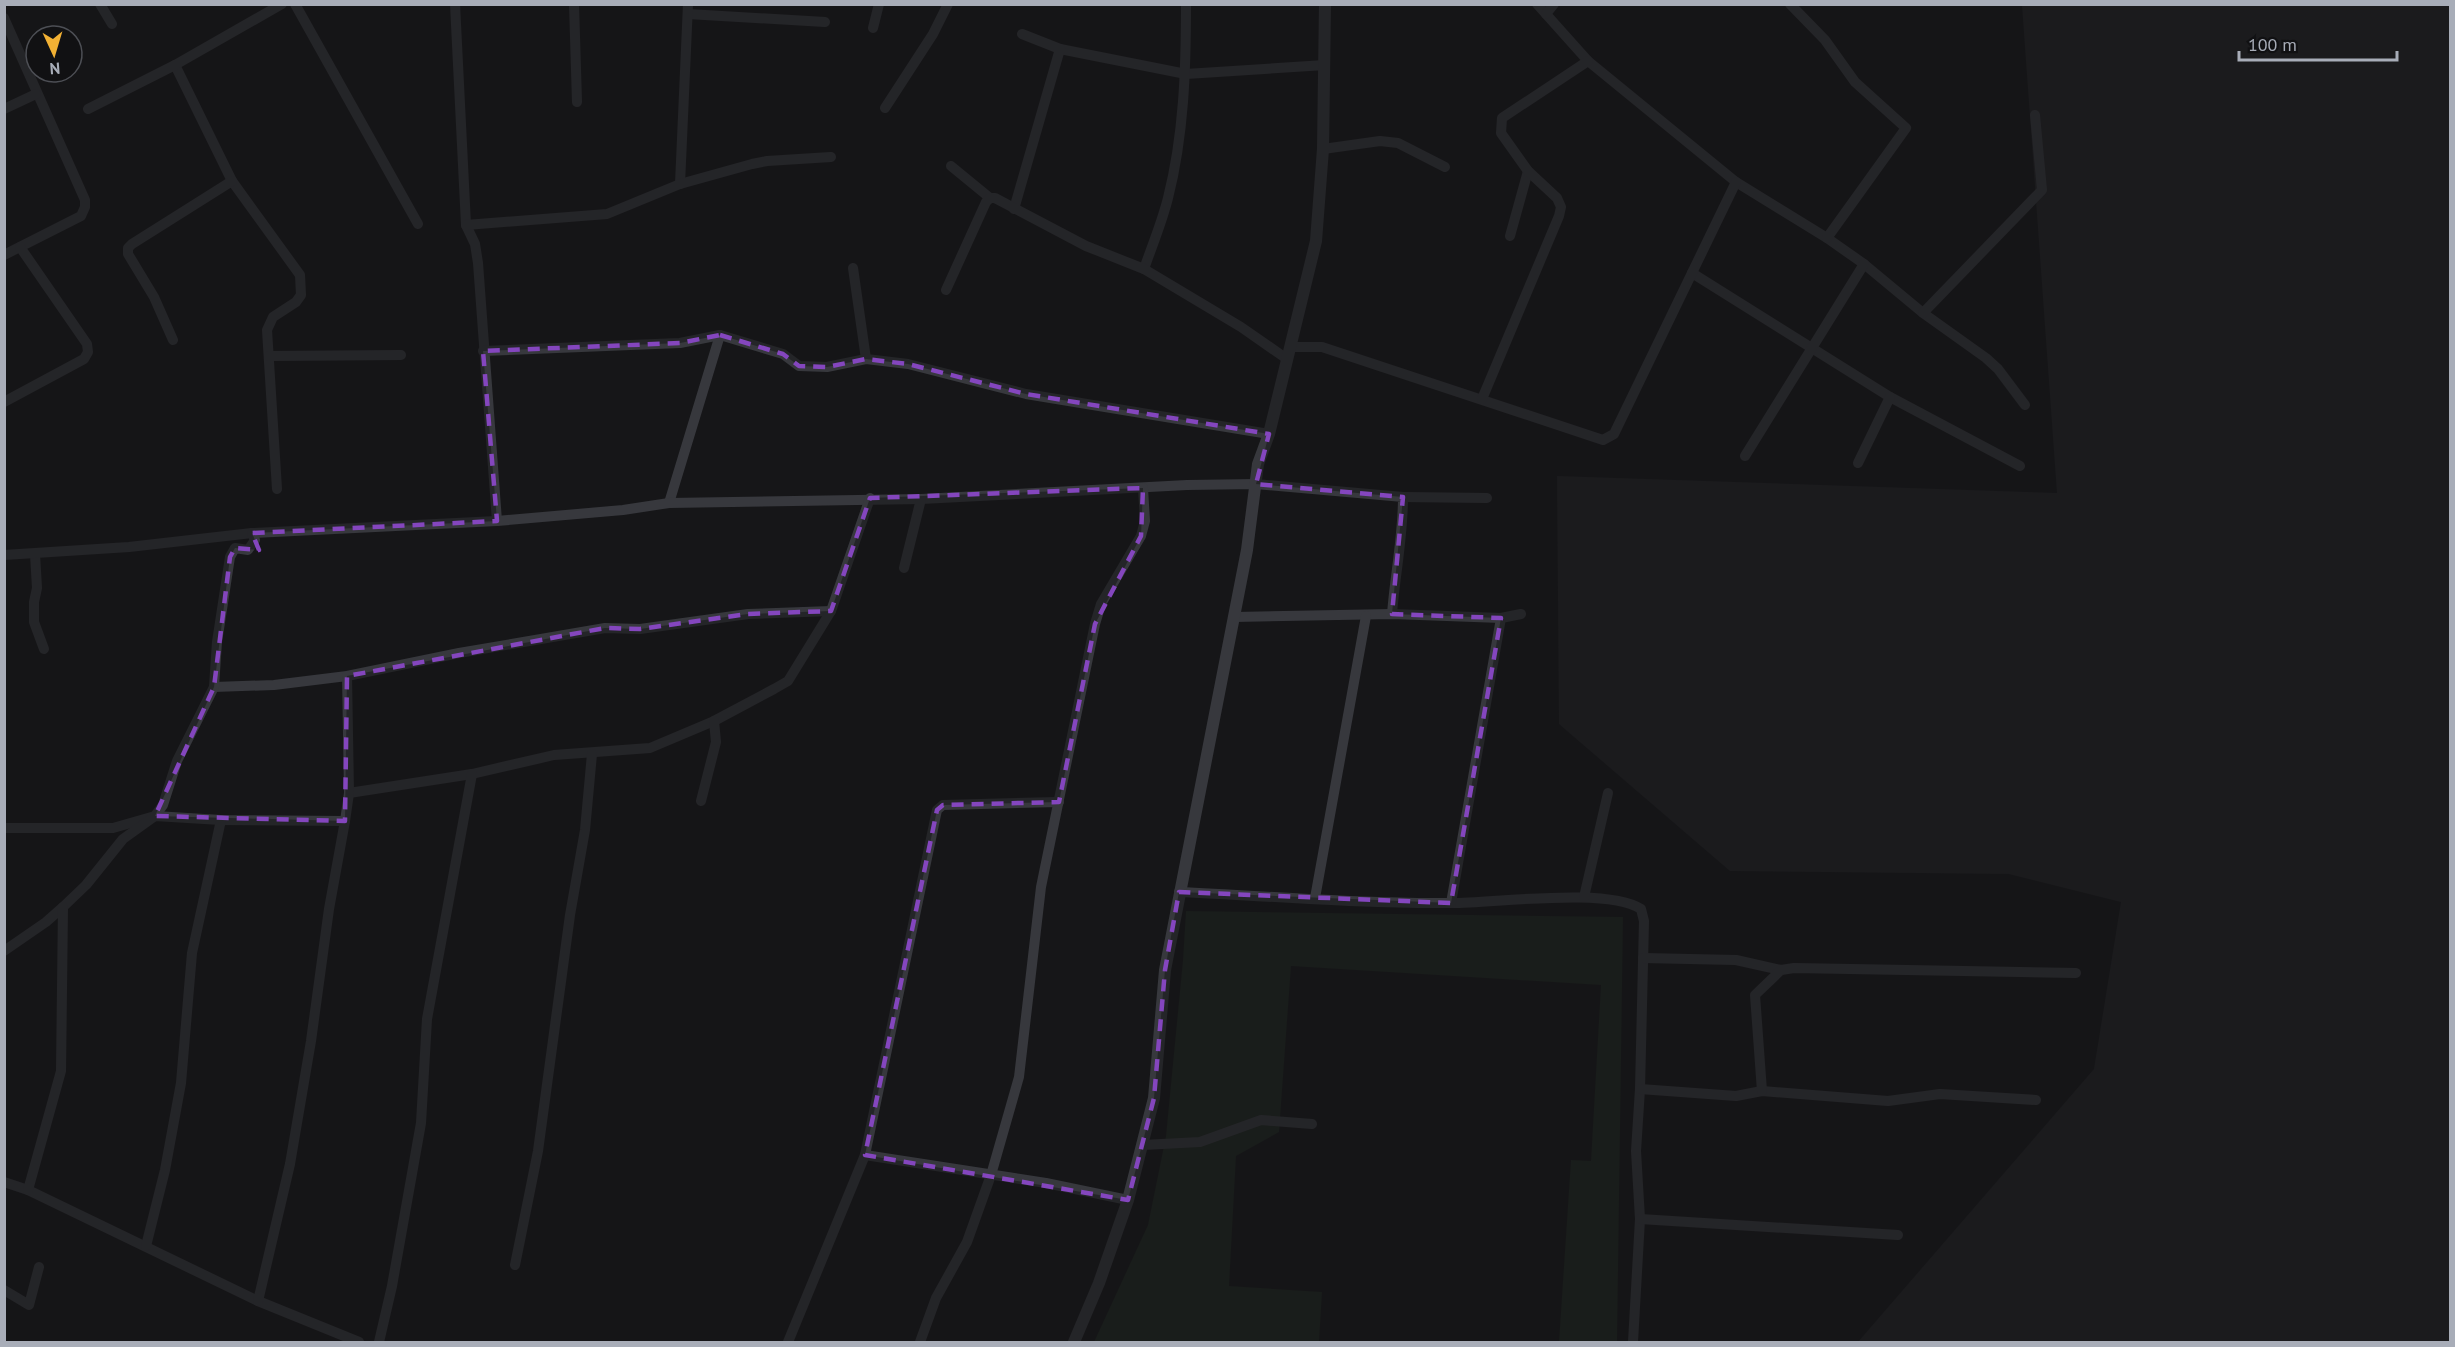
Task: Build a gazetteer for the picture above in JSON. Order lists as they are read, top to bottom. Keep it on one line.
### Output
{"scale_bar":"100 m","north":"bottom"}
